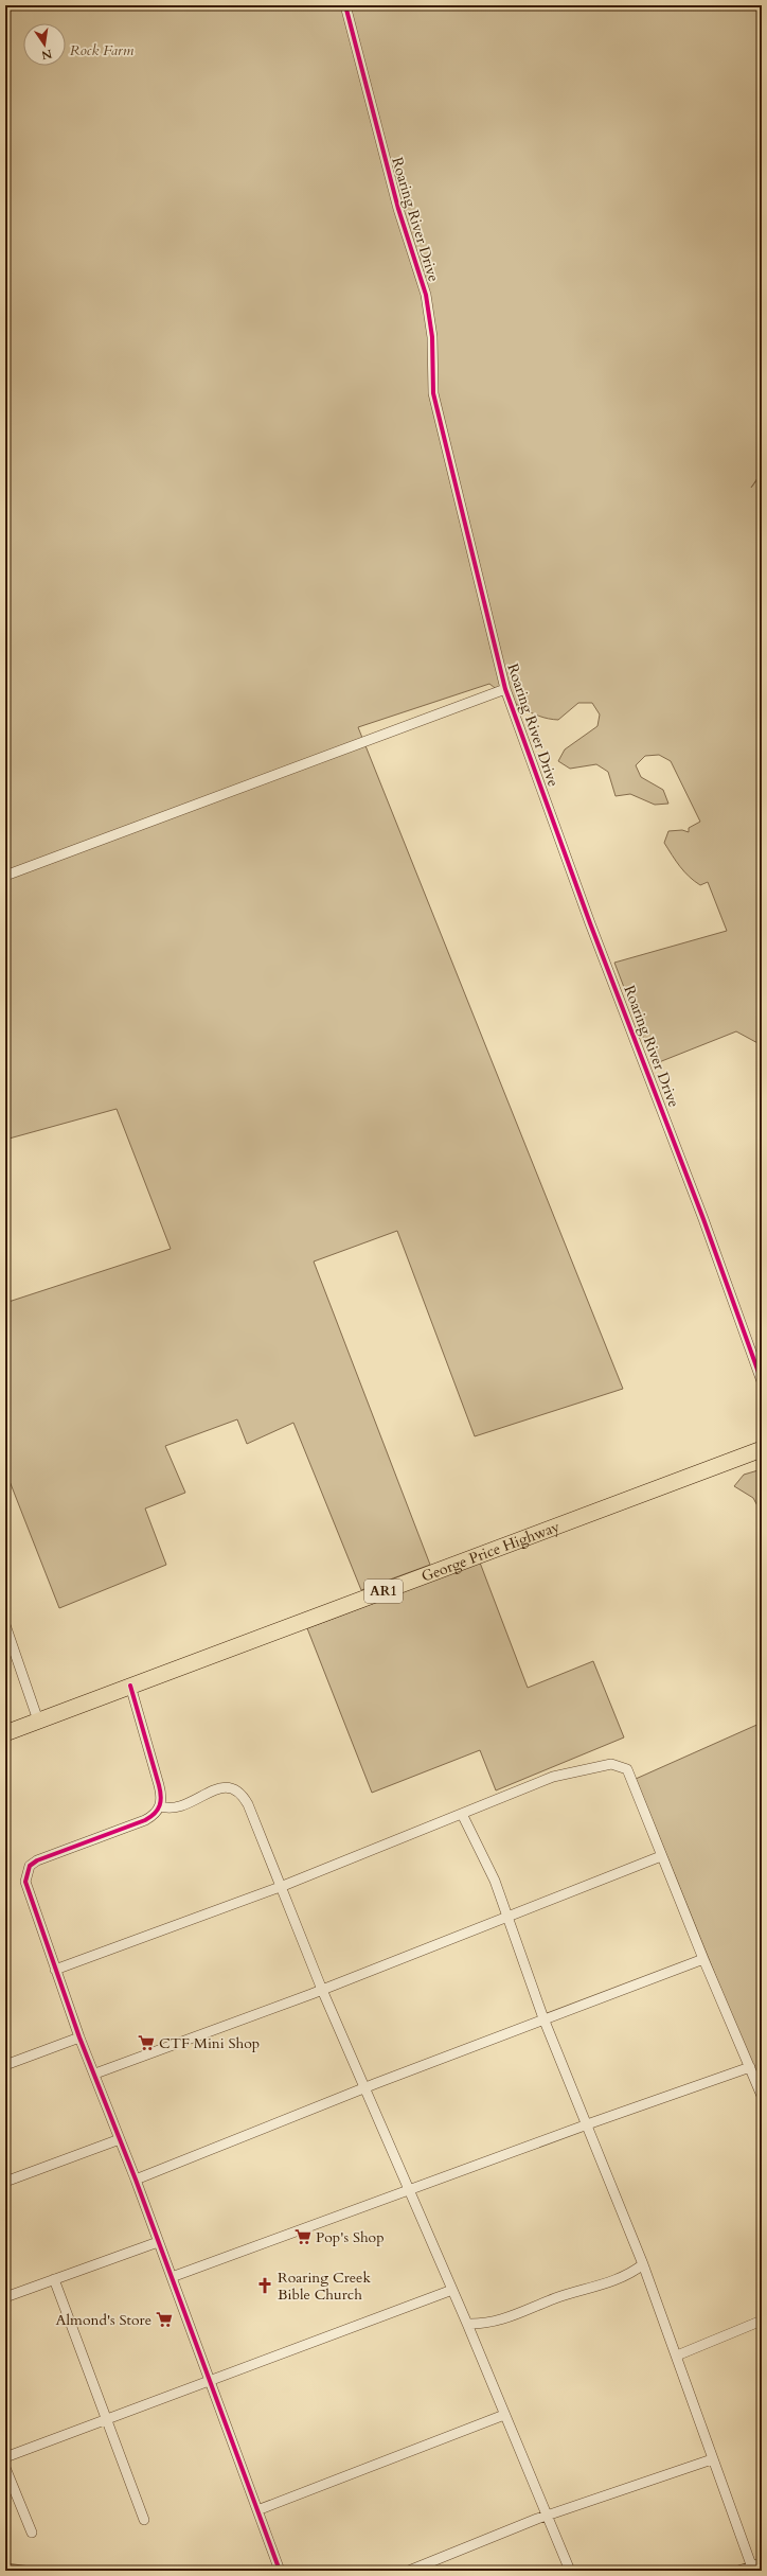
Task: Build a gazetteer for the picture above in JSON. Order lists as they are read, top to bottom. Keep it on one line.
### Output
{"streets":{"highway":["George Price Highway","AR1"],"street":["Roaring River Drive"]},"parks":["Rock Farm"],"places":{"supermarket":["CTF Mini Shop","Pop's Shop","Almond's Store"],"church":["Roaring Creek Bible Church"]},"north":"bottom"}
